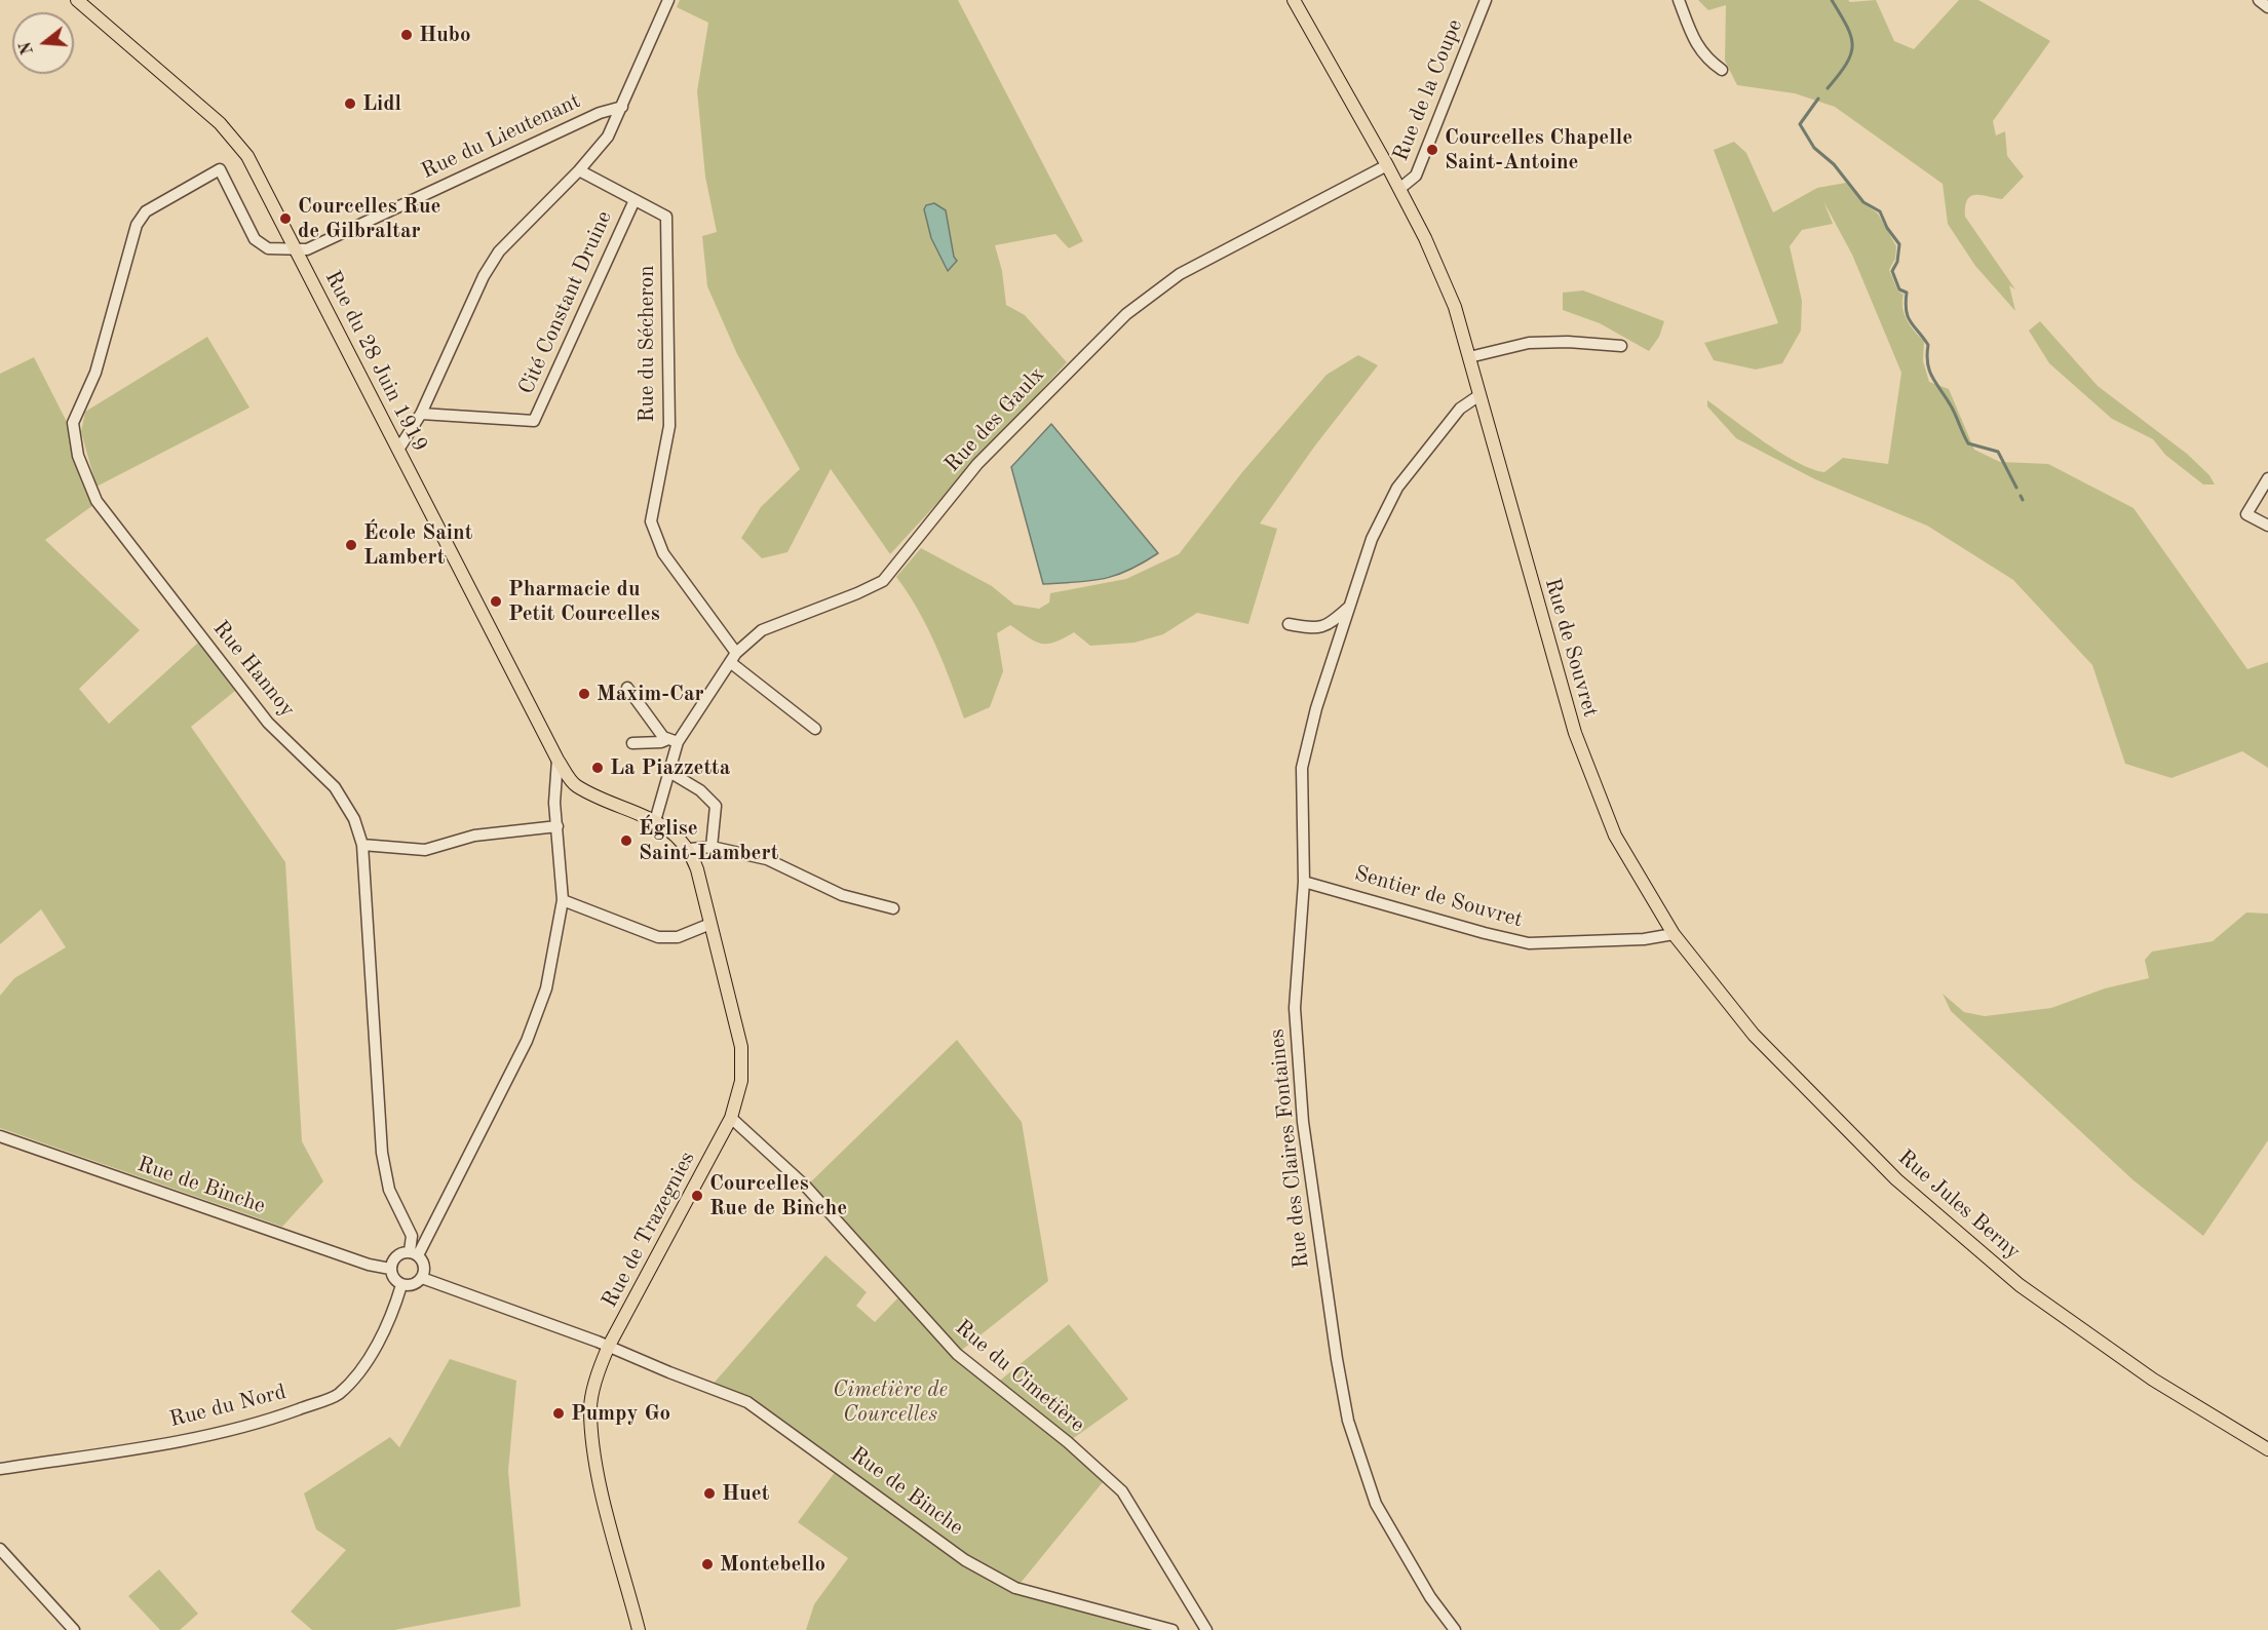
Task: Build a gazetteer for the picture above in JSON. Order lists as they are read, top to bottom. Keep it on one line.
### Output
{"streets":{"main road":["Rue du 28 Juin 1919","Rue de Souvret","Rue Jules Berny","Rue de Trazegnies"],"street":["Rue de la Coupe","Rue du Lieutenant","Cité Constant Druine","Rue du Sécheron","Rue des Gaulx","Rue Hannoy","Sentier de Souvret","Rue des Claires Fontaines","Rue de Binche","Rue du Cimetière","Rue du Nord"]},"crossings":[["Rue de la Coupe","Rue de Souvret"],["Rue du Lieutenant","Rue du 28 Juin 1919"],["Rue du Lieutenant","Rue Hannoy"],["Cité Constant Druine","Rue du Sécheron"],["Rue du Sécheron","Rue des Gaulx"],["Rue du 28 Juin 1919","Rue des Gaulx"],["Rue du 28 Juin 1919","Rue Hannoy"],["Rue du 28 Juin 1919","Rue de Trazegnies"],["Rue des Gaulx","Rue de Souvret"],["Rue de Souvret","Sentier de Souvret"],["Rue de Souvret","Rue des Claires Fontaines"],["Rue de Souvret","Rue Jules Berny"],["Rue Hannoy","Rue de Binche"],["Rue Hannoy","Rue du Nord"],["Sentier de Souvret","Rue des Claires Fontaines"],["Sentier de Souvret","Rue Jules Berny"],["Rue de Binche","Rue de Trazegnies"],["Rue de Binche","Rue du Nord"],["Rue de Trazegnies","Rue du Cimetière"]],"parks":["Cimetière de Courcelles"],"places":["Hubo","Lidl","Courcelles Chapelle Saint-Antoine","Courcelles Rue de Gilbraltar","École Saint Lambert","Pharmacie du Petit Courcelles","Maxim-Car","La Piazzetta","Église Saint-Lambert","Courcelles Rue de Binche","Pumpy Go","Huet","Montebello"],"north":"left"}
